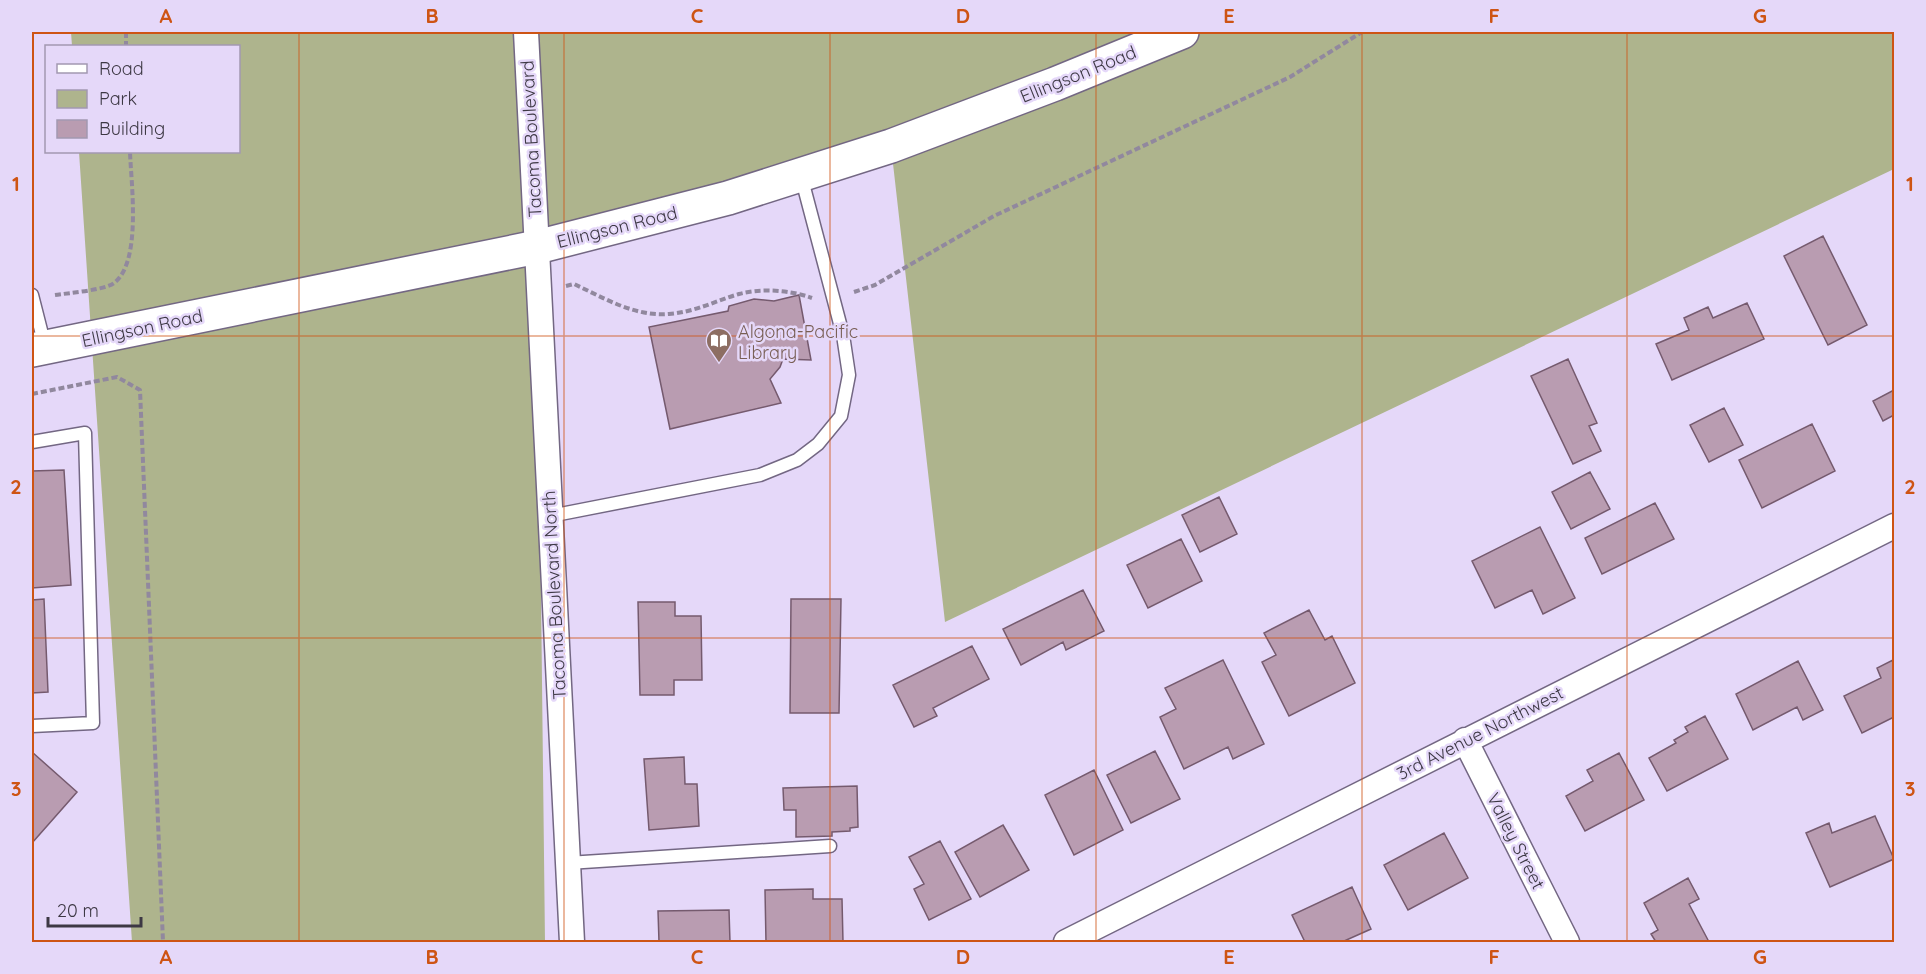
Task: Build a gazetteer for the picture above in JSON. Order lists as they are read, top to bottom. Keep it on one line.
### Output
{"streets":{"main road":["Ellingson Road"],"street":["Tacoma Boulevard","Tacoma Boulevard North","3rd Avenue Northwest","Valley Street"]},"crossings":[["Ellingson Road","Tacoma Boulevard"],["Ellingson Road","Tacoma Boulevard North"],["Tacoma Boulevard","Tacoma Boulevard North"],["3rd Avenue Northwest","Valley Street"]],"places":{"library":["Algona-Pacific Library"]},"legend":["Road","Park","Building"],"scale_bar":"20 m","grid":{"columns":["A","B","C","D","E","F","G"],"rows":["1","2","3"]}}
